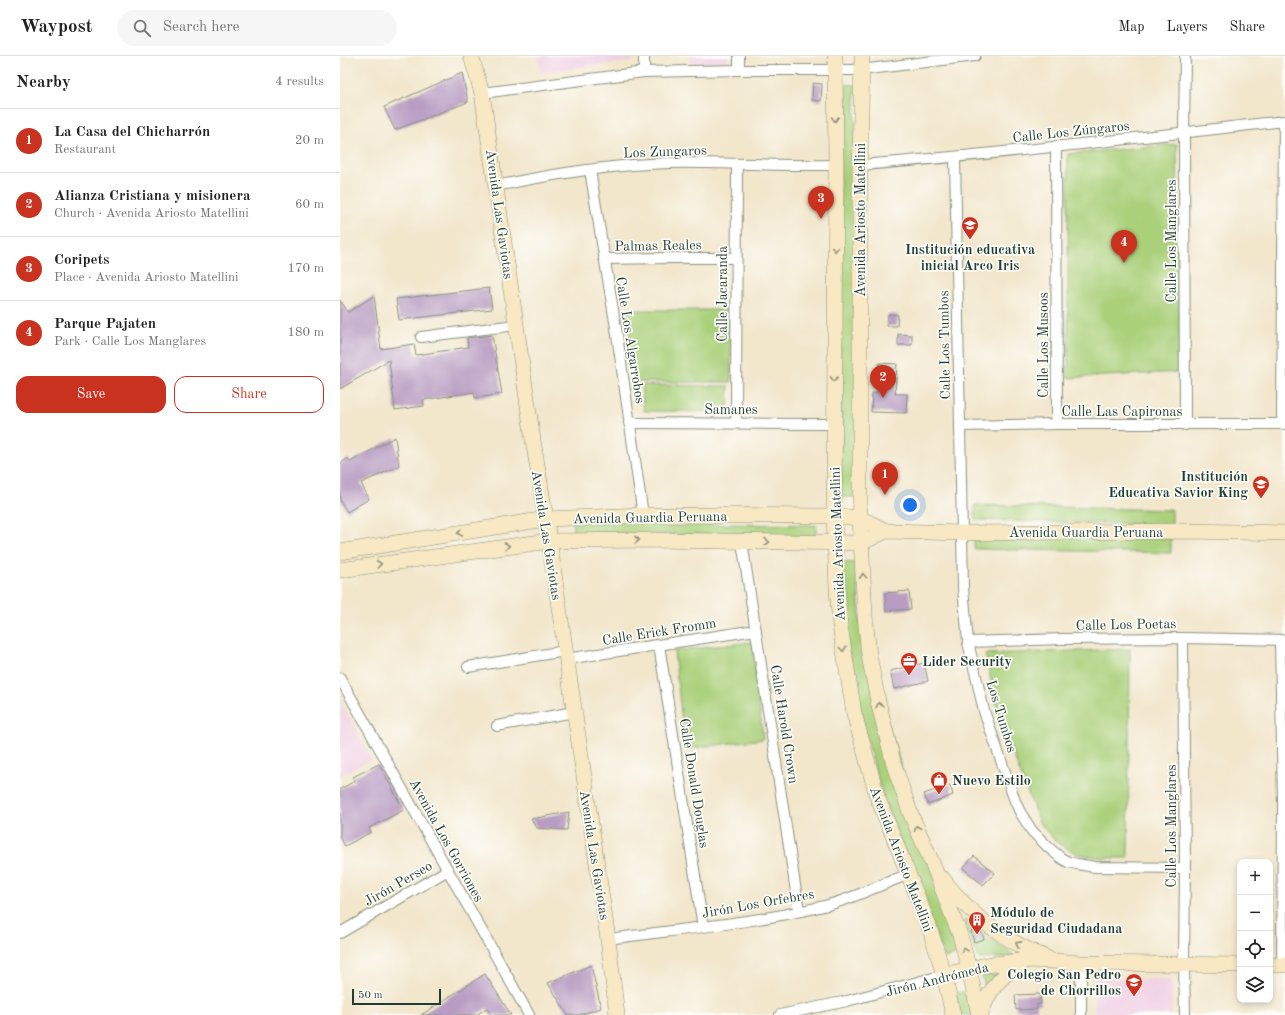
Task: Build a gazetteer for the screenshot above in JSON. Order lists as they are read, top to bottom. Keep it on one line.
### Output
{"streets":{"street":["Calle Los Zúngaros","Los Zungaros","Avenida Las Gaviotas","Avenida Ariosto Matellini","Calle Los Manglares","Palmas Reales","Calle Jacaranda","Calle Los Algarrobos","Calle Los Tumbos","Calle Los Musoos","Samanes","Calle Las Capironas","Avenida Guardia Peruana","Calle Los Poetas","Calle Erick Fromm","Los Tumbos","Calle Harold Crown","Calle Donald Douglas","Avenida Los Gorriones","Jirón Perseo","Jirón Los Orfebres","Jirón Andrómeda"]},"crossings":[["Calle Los Zúngaros","Avenida Ariosto Matellini"],["Calle Los Zúngaros","Calle Los Manglares"],["Calle Los Zúngaros","Calle Los Tumbos"],["Calle Los Zúngaros","Calle Los Musoos"],["Los Zungaros","Avenida Las Gaviotas"],["Los Zungaros","Avenida Ariosto Matellini"],["Los Zungaros","Calle Jacaranda"],["Los Zungaros","Calle Los Algarrobos"],["Avenida Las Gaviotas","Avenida Guardia Peruana"],["Avenida Las Gaviotas","Calle Erick Fromm"],["Avenida Las Gaviotas","Jirón Los Orfebres"],["Avenida Ariosto Matellini","Samanes"],["Avenida Ariosto Matellini","Avenida Guardia Peruana"],["Avenida Ariosto Matellini","Jirón Los Orfebres"],["Avenida Ariosto Matellini","Jirón Andrómeda"],["Calle Los Manglares","Calle Las Capironas"],["Calle Los Manglares","Calle Los Poetas"],["Calle Los Manglares","Los Tumbos"],["Calle Los Manglares","Jirón Andrómeda"],["Palmas Reales","Calle Jacaranda"],["Palmas Reales","Calle Los Algarrobos"],["Calle Jacaranda","Samanes"],["Calle Los Algarrobos","Samanes"],["Calle Los Algarrobos","Avenida Guardia Peruana"],["Calle Los Tumbos","Calle Las Capironas"],["Calle Los Tumbos","Avenida Guardia Peruana"],["Calle Los Tumbos","Los Tumbos"],["Calle Los Musoos","Calle Las Capironas"],["Avenida Guardia Peruana","Los Tumbos"],["Avenida Guardia Peruana","Calle Harold Crown"],["Calle Los Poetas","Los Tumbos"],["Calle Erick Fromm","Calle Harold Crown"],["Calle Erick Fromm","Calle Donald Douglas"],["Calle Harold Crown","Jirón Los Orfebres"],["Calle Donald Douglas","Jirón Los Orfebres"],["Avenida Los Gorriones","Jirón Perseo"]],"places":{"school or university":["Institución educativa inicial Arco Iris","Institución Educativa Savior King","Colegio San Pedro de Chorrillos"],"office":["Lider Security"],"shop":["Nuevo Estilo"],"building":["Módulo de Seguridad Ciudadana"]},"scale_bar":"50 m","page":{"header":"Waypost","search":"Search here","nav":["Map","Layers","Share"],"heading":["Nearby","4 results"],"list":[{"mark":"1","name":"La Casa del Chicharrón","note":"Restaurant","value":"20 m"},{"mark":"2","name":"Alianza Cristiana y misionera","note":"Church · Avenida Ariosto Matellini","value":"60 m"},{"mark":"3","name":"Coripets","note":"Place · Avenida Ariosto Matellini","value":"170 m"},{"mark":"4","name":"Parque Pajaten","note":"Park · Calle Los Manglares","value":"180 m"}],"pins":["3","4","2","1"],"buttons":["Save","Share"],"map_buttons":["+","−"],"scale":"50 m"}}
